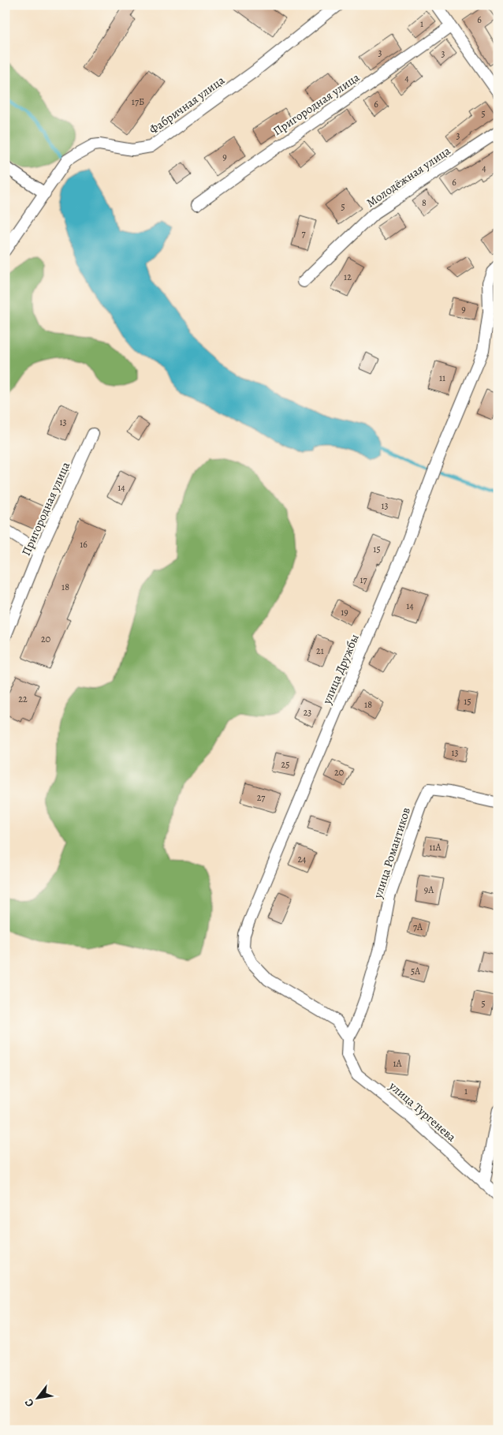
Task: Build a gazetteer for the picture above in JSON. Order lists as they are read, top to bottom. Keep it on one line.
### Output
{"streets":{"street":["Пригородная улица","Фабричная улица","Молодёжная улица","улица Дружбы","улица Романтиков","улица Тургенева"]},"crossings":[["улица Дружбы","улица Романтиков"],["улица Дружбы","улица Тургенева"],["улица Романтиков","улица Тургенева"]],"house_numbers":["6","1","3","3","4","17Б","6","5","3","9","4","6","8","5","7","12","9","11","13","14","13","16","15","17","18","14","19","20","21","22","15","18","23","13","25","20","27","11А","24","9А","7А","5А","5","1А","1"],"north":"bottom left"}
